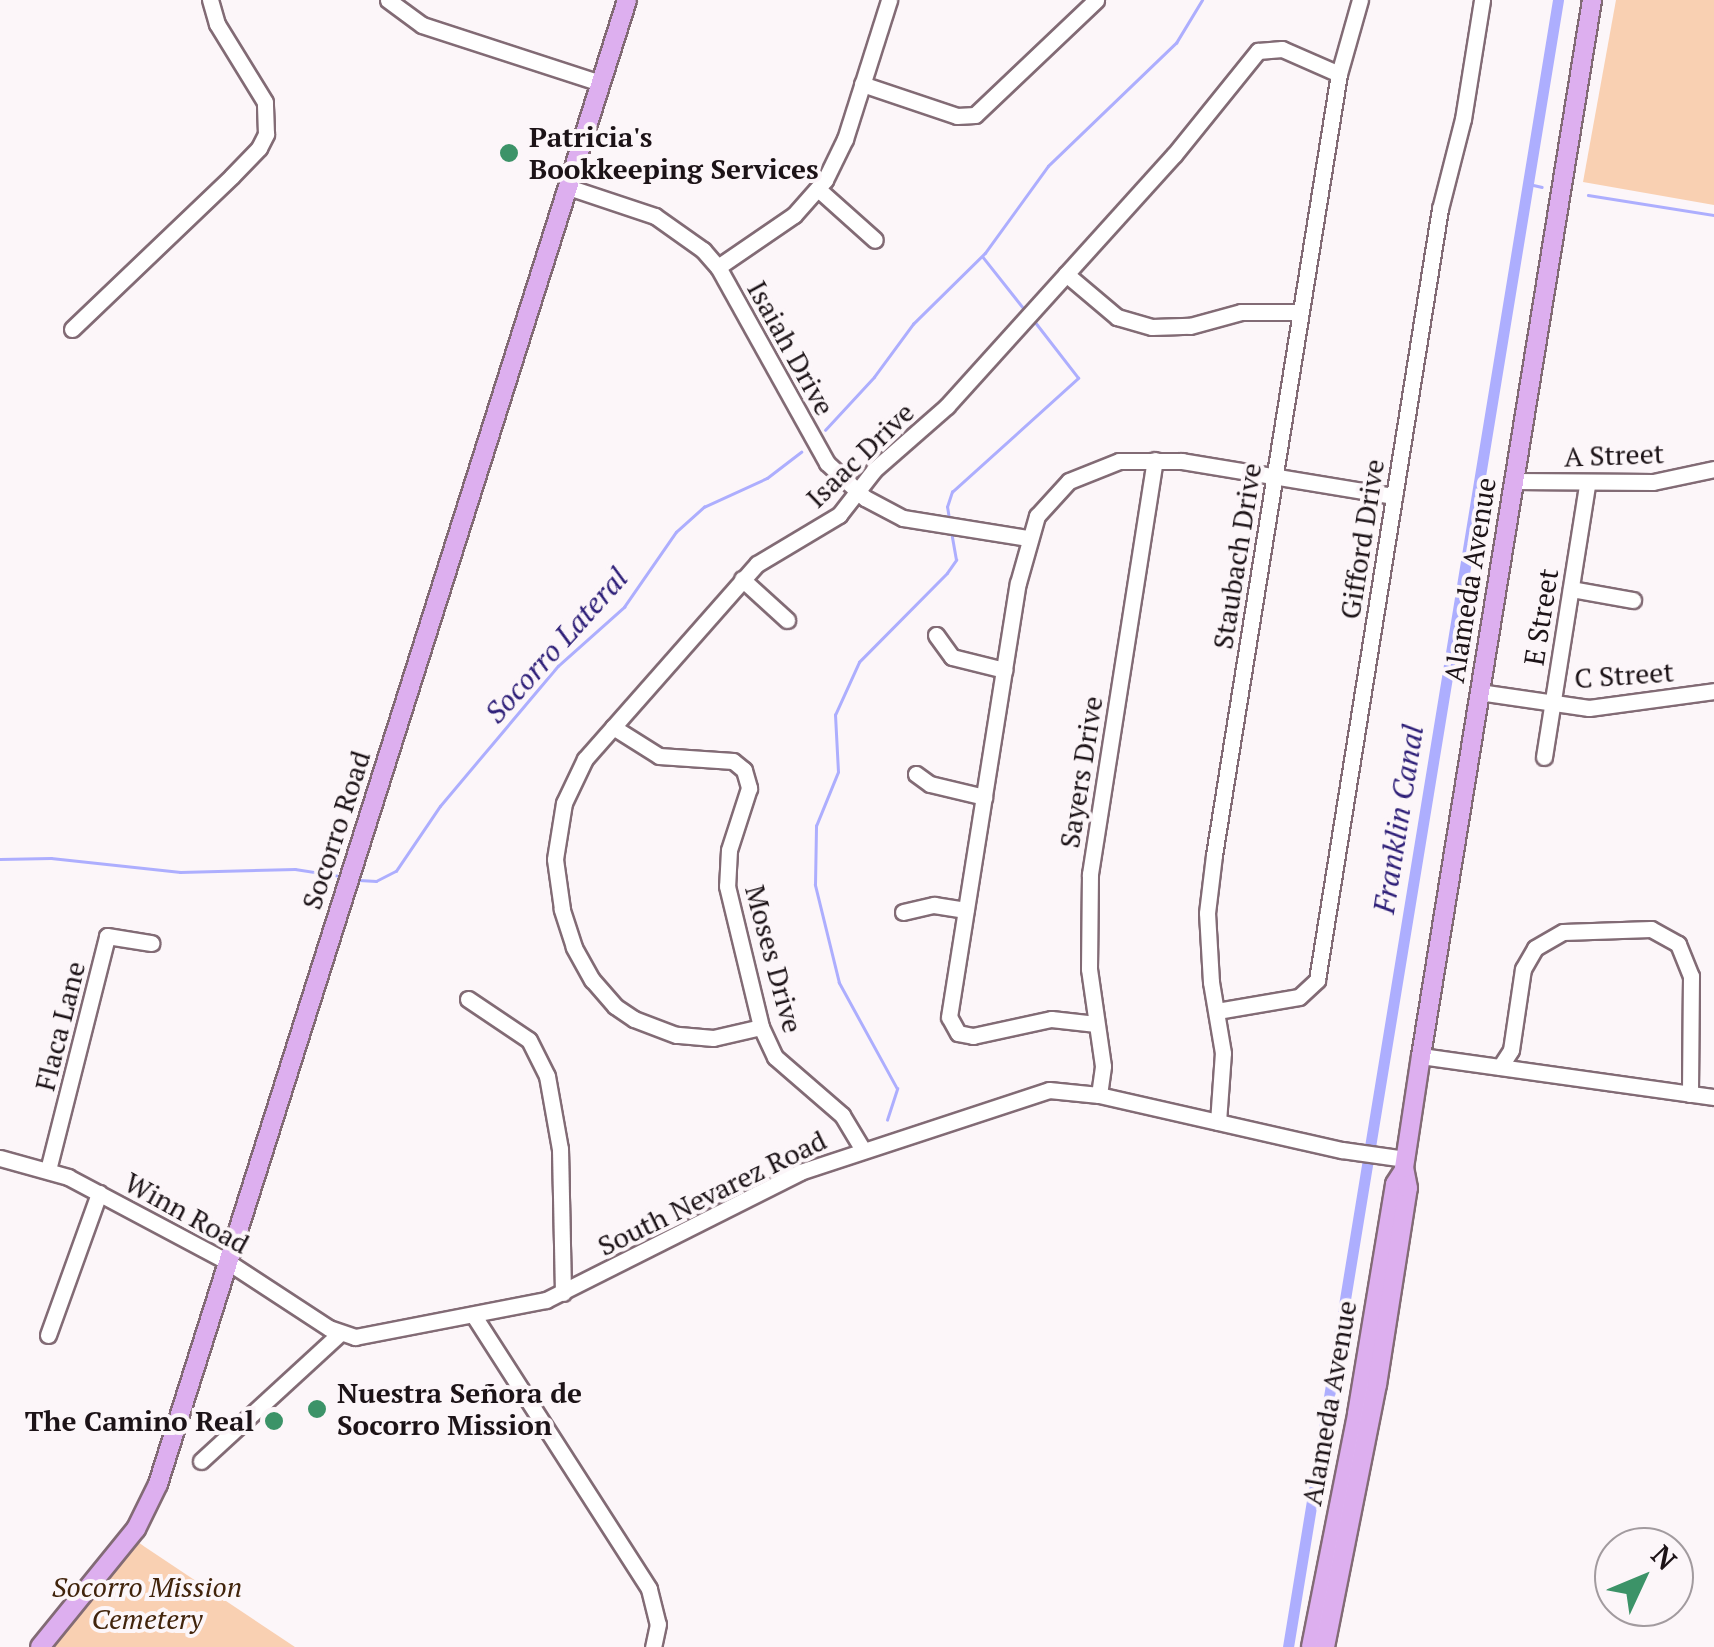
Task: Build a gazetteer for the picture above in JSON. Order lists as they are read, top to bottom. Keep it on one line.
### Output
{"streets":{"main road":["Alameda Avenue","Socorro Road"],"street":["Isaiah Drive","Isaac Drive","A Street","Gifford Drive","Staubach Drive","E Street","C Street","Sayers Drive","Moses Drive","Flaca Lane","South Nevarez Road","Winn Road"]},"crossings":[["Isaiah Drive","Isaac Drive"],["Isaiah Drive","Socorro Road"],["Isaac Drive","Staubach Drive"],["Isaac Drive","Moses Drive"],["A Street","Alameda Avenue"],["A Street","E Street"],["Gifford Drive","Staubach Drive"],["Staubach Drive","South Nevarez Road"],["Alameda Avenue","C Street"],["Alameda Avenue","South Nevarez Road"],["E Street","C Street"],["Sayers Drive","South Nevarez Road"],["Socorro Road","Winn Road"],["Moses Drive","South Nevarez Road"],["Flaca Lane","Winn Road"],["South Nevarez Road","Winn Road"]],"water":["Socorro Lateral","Franklin Canal"],"parks":["Socorro Mission Cemetery"],"places":["Patricia's Bookkeeping Services","Nuestra Señora de Socorro Mission","The Camino Real"],"north":"top right"}
